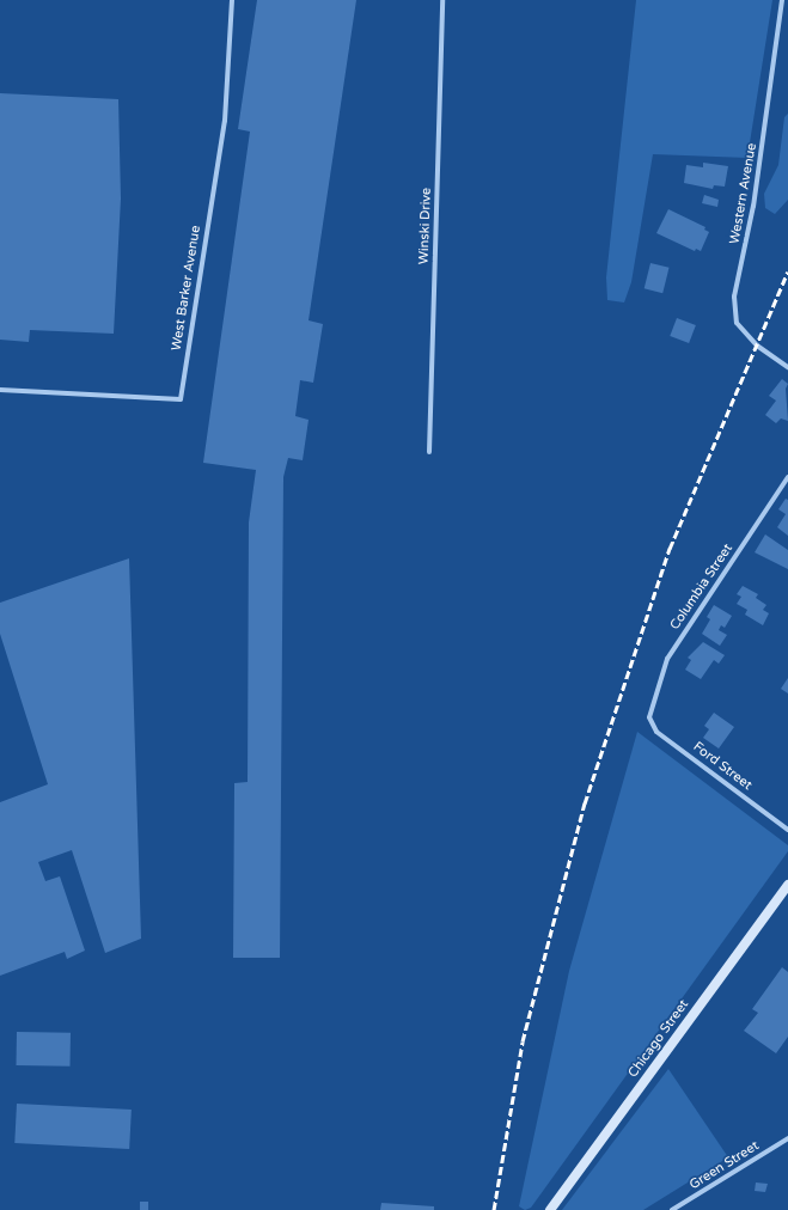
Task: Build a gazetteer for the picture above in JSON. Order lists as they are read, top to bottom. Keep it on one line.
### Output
{"streets":{"street":["Western Avenue","Winski Drive","West Barker Avenue","Columbia Street","Ford Street","Chicago Street","Green Street"]},"crossings":[["Columbia Street","Ford Street"]]}
